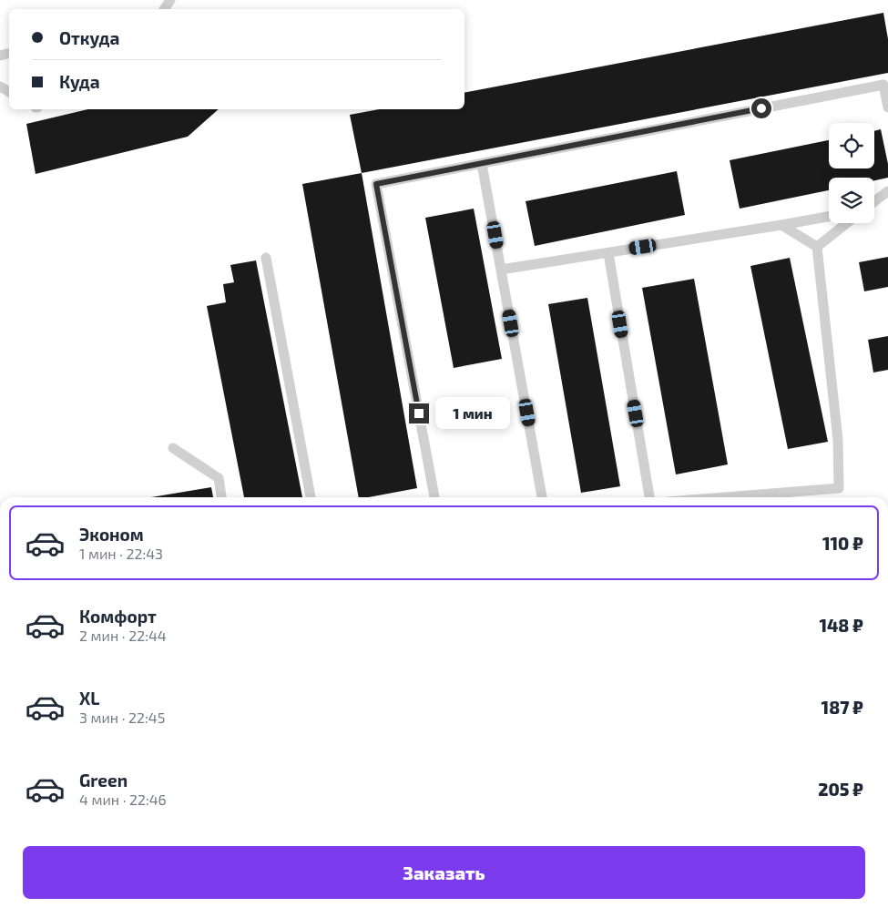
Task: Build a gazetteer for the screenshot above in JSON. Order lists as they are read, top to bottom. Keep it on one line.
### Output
{"page":{"banner":["Откуда","Куда"],"bubble":"1 мин","list":[{"name":"Эконом","note":"1 мин · 22:43","value":"110 ₽"},{"name":"Комфорт","note":"2 мин · 22:44","value":"148 ₽"},{"name":"XL","note":"3 мин · 22:45","value":"187 ₽"},{"name":"Green","note":"4 мин · 22:46","value":"205 ₽"}],"buttons":"Заказать"}}
